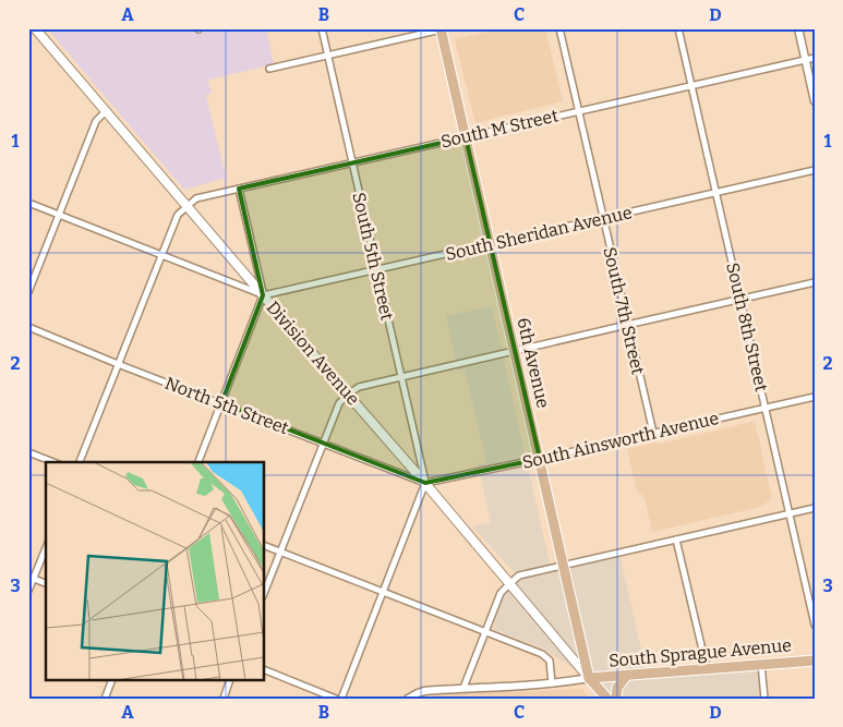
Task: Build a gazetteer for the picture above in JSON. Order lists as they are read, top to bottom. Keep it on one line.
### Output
{"streets":{"main road":["Division Avenue","6th Avenue","South Sprague Avenue"],"street":["South M Street","South Sheridan Avenue","South 5th Street","South 7th Street","South 8th Street","North 5th Street","South Ainsworth Avenue"]},"crossings":[["South M Street","South 5th Street"],["South M Street","South 7th Street"],["South M Street","South 8th Street"],["South M Street","Division Avenue"],["South M Street","6th Avenue"],["South Sheridan Avenue","South 5th Street"],["South Sheridan Avenue","South 7th Street"],["South Sheridan Avenue","South 8th Street"],["South Sheridan Avenue","Division Avenue"],["South Sheridan Avenue","6th Avenue"],["South 5th Street","Division Avenue"],["South 5th Street","North 5th Street"],["South 5th Street","South Ainsworth Avenue"],["South 7th Street","South Ainsworth Avenue"],["South 8th Street","South Ainsworth Avenue"],["Division Avenue","6th Avenue"],["Division Avenue","North 5th Street"],["Division Avenue","South Ainsworth Avenue"],["Division Avenue","South Sprague Avenue"],["6th Avenue","South Ainsworth Avenue"],["6th Avenue","South Sprague Avenue"],["North 5th Street","South Ainsworth Avenue"]],"grid":{"columns":["A","B","C","D"],"rows":["1","2","3"]}}
